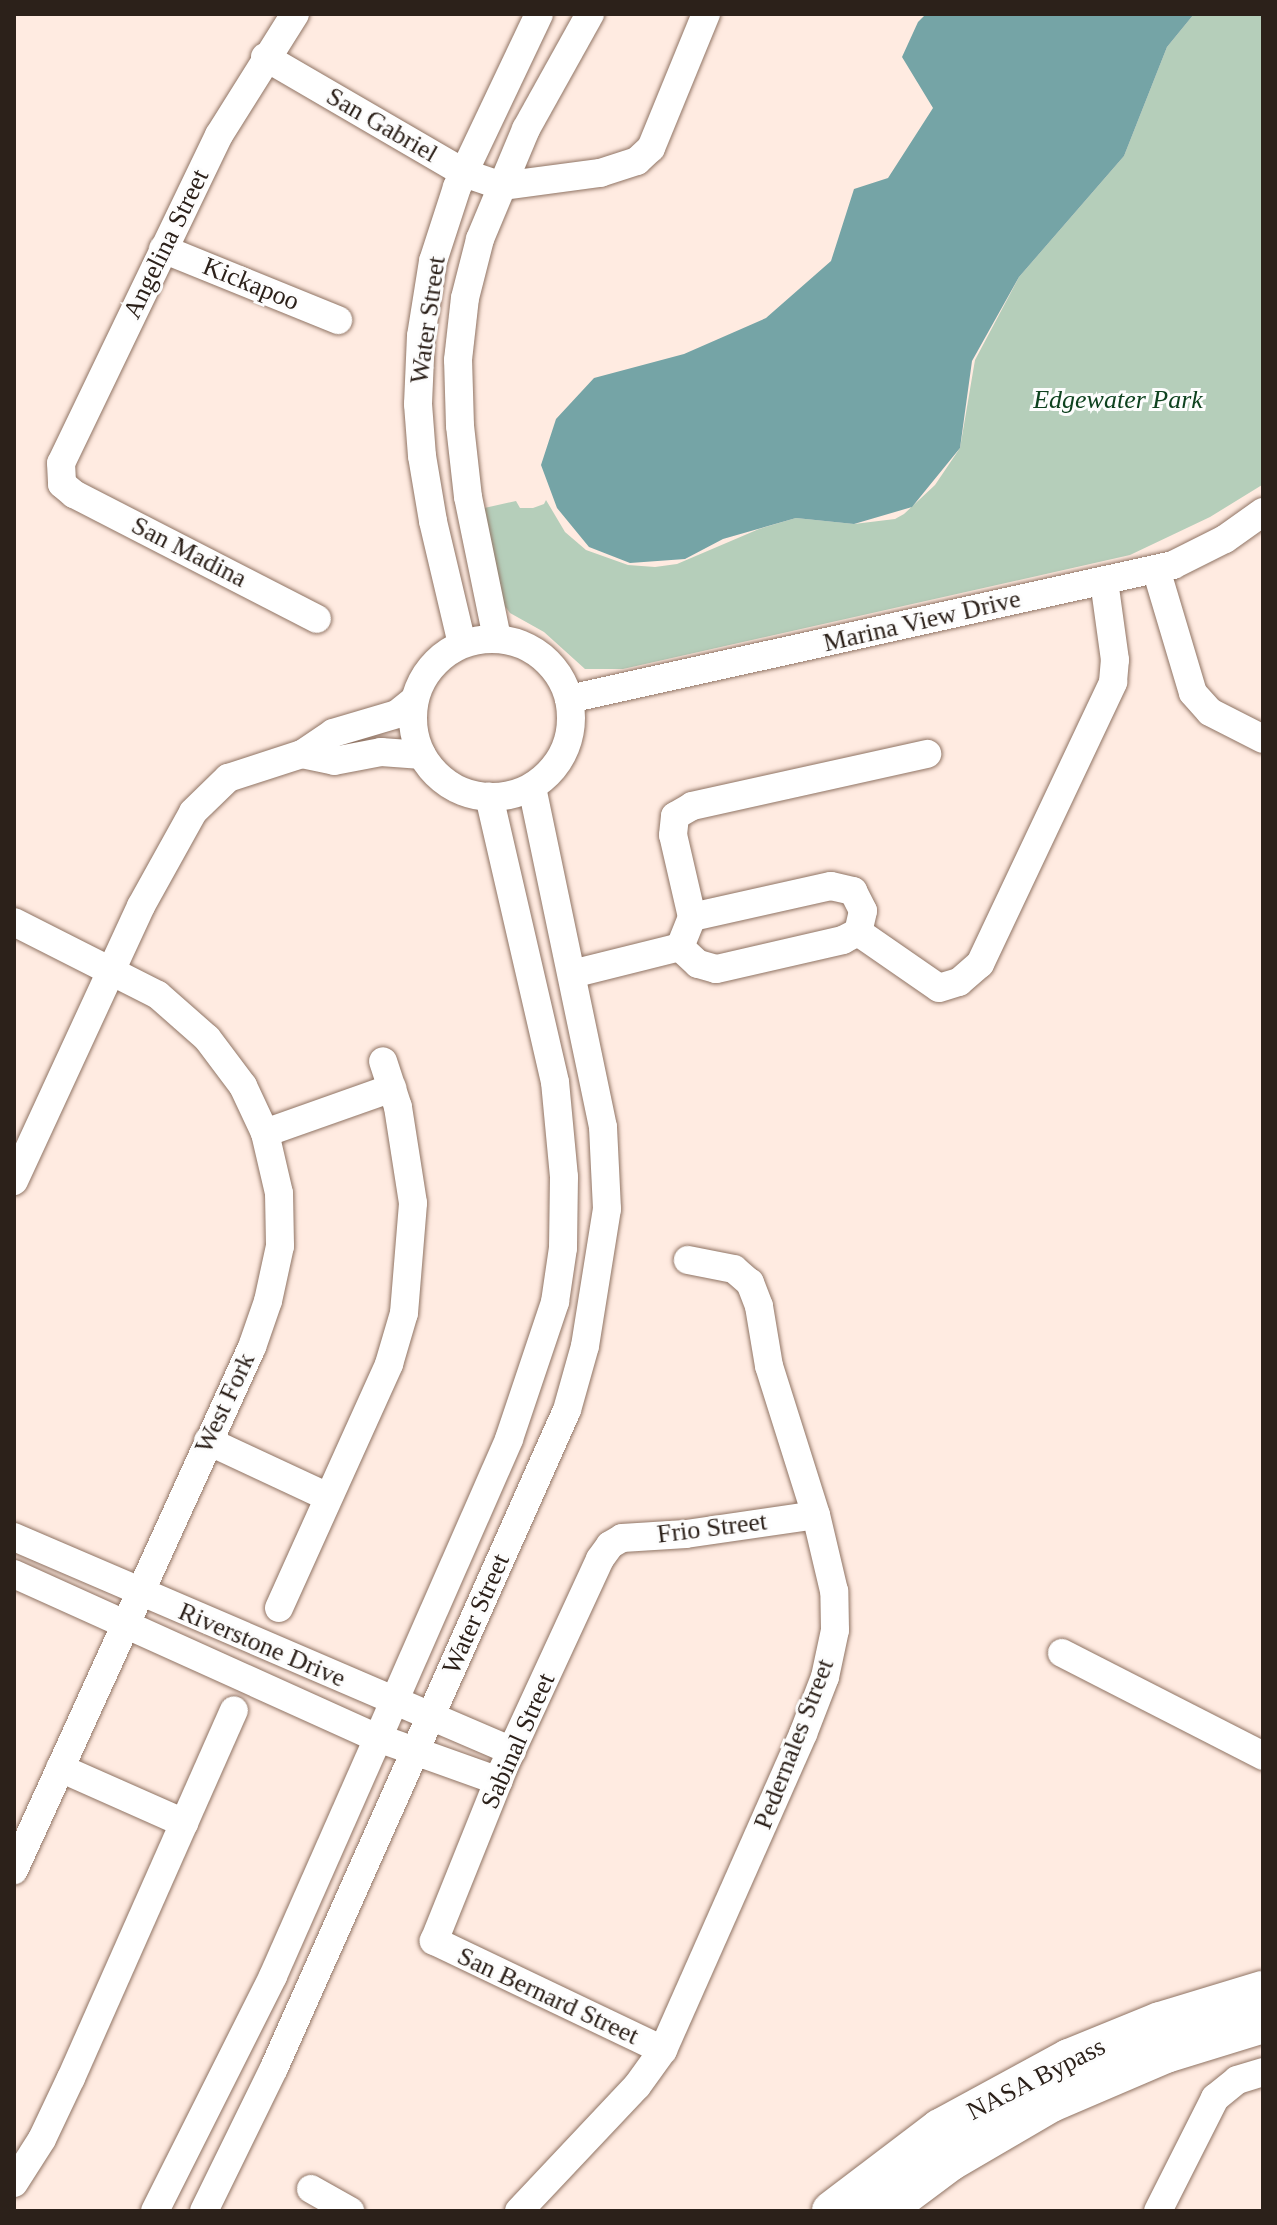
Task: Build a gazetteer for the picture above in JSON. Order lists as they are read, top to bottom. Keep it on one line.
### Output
{"streets":{"highway":["NASA Bypass"],"street":["San Gabriel","Angelina Street","Kickapoo","Water Street","San Madina","Marina View Drive","West Fork","Frio Street","Riverstone Drive","Sabinal Street","Pedernales Street","San Bernard Street"]},"crossings":[["San Gabriel","Angelina Street"],["San Gabriel","Water Street"],["Angelina Street","Kickapoo"],["Angelina Street","San Madina"],["Water Street","Marina View Drive"],["Water Street","Riverstone Drive"],["West Fork","Riverstone Drive"],["Frio Street","Sabinal Street"],["Frio Street","Pedernales Street"],["Riverstone Drive","Sabinal Street"],["Sabinal Street","San Bernard Street"],["Pedernales Street","San Bernard Street"]],"parks":["Edgewater Park"]}
